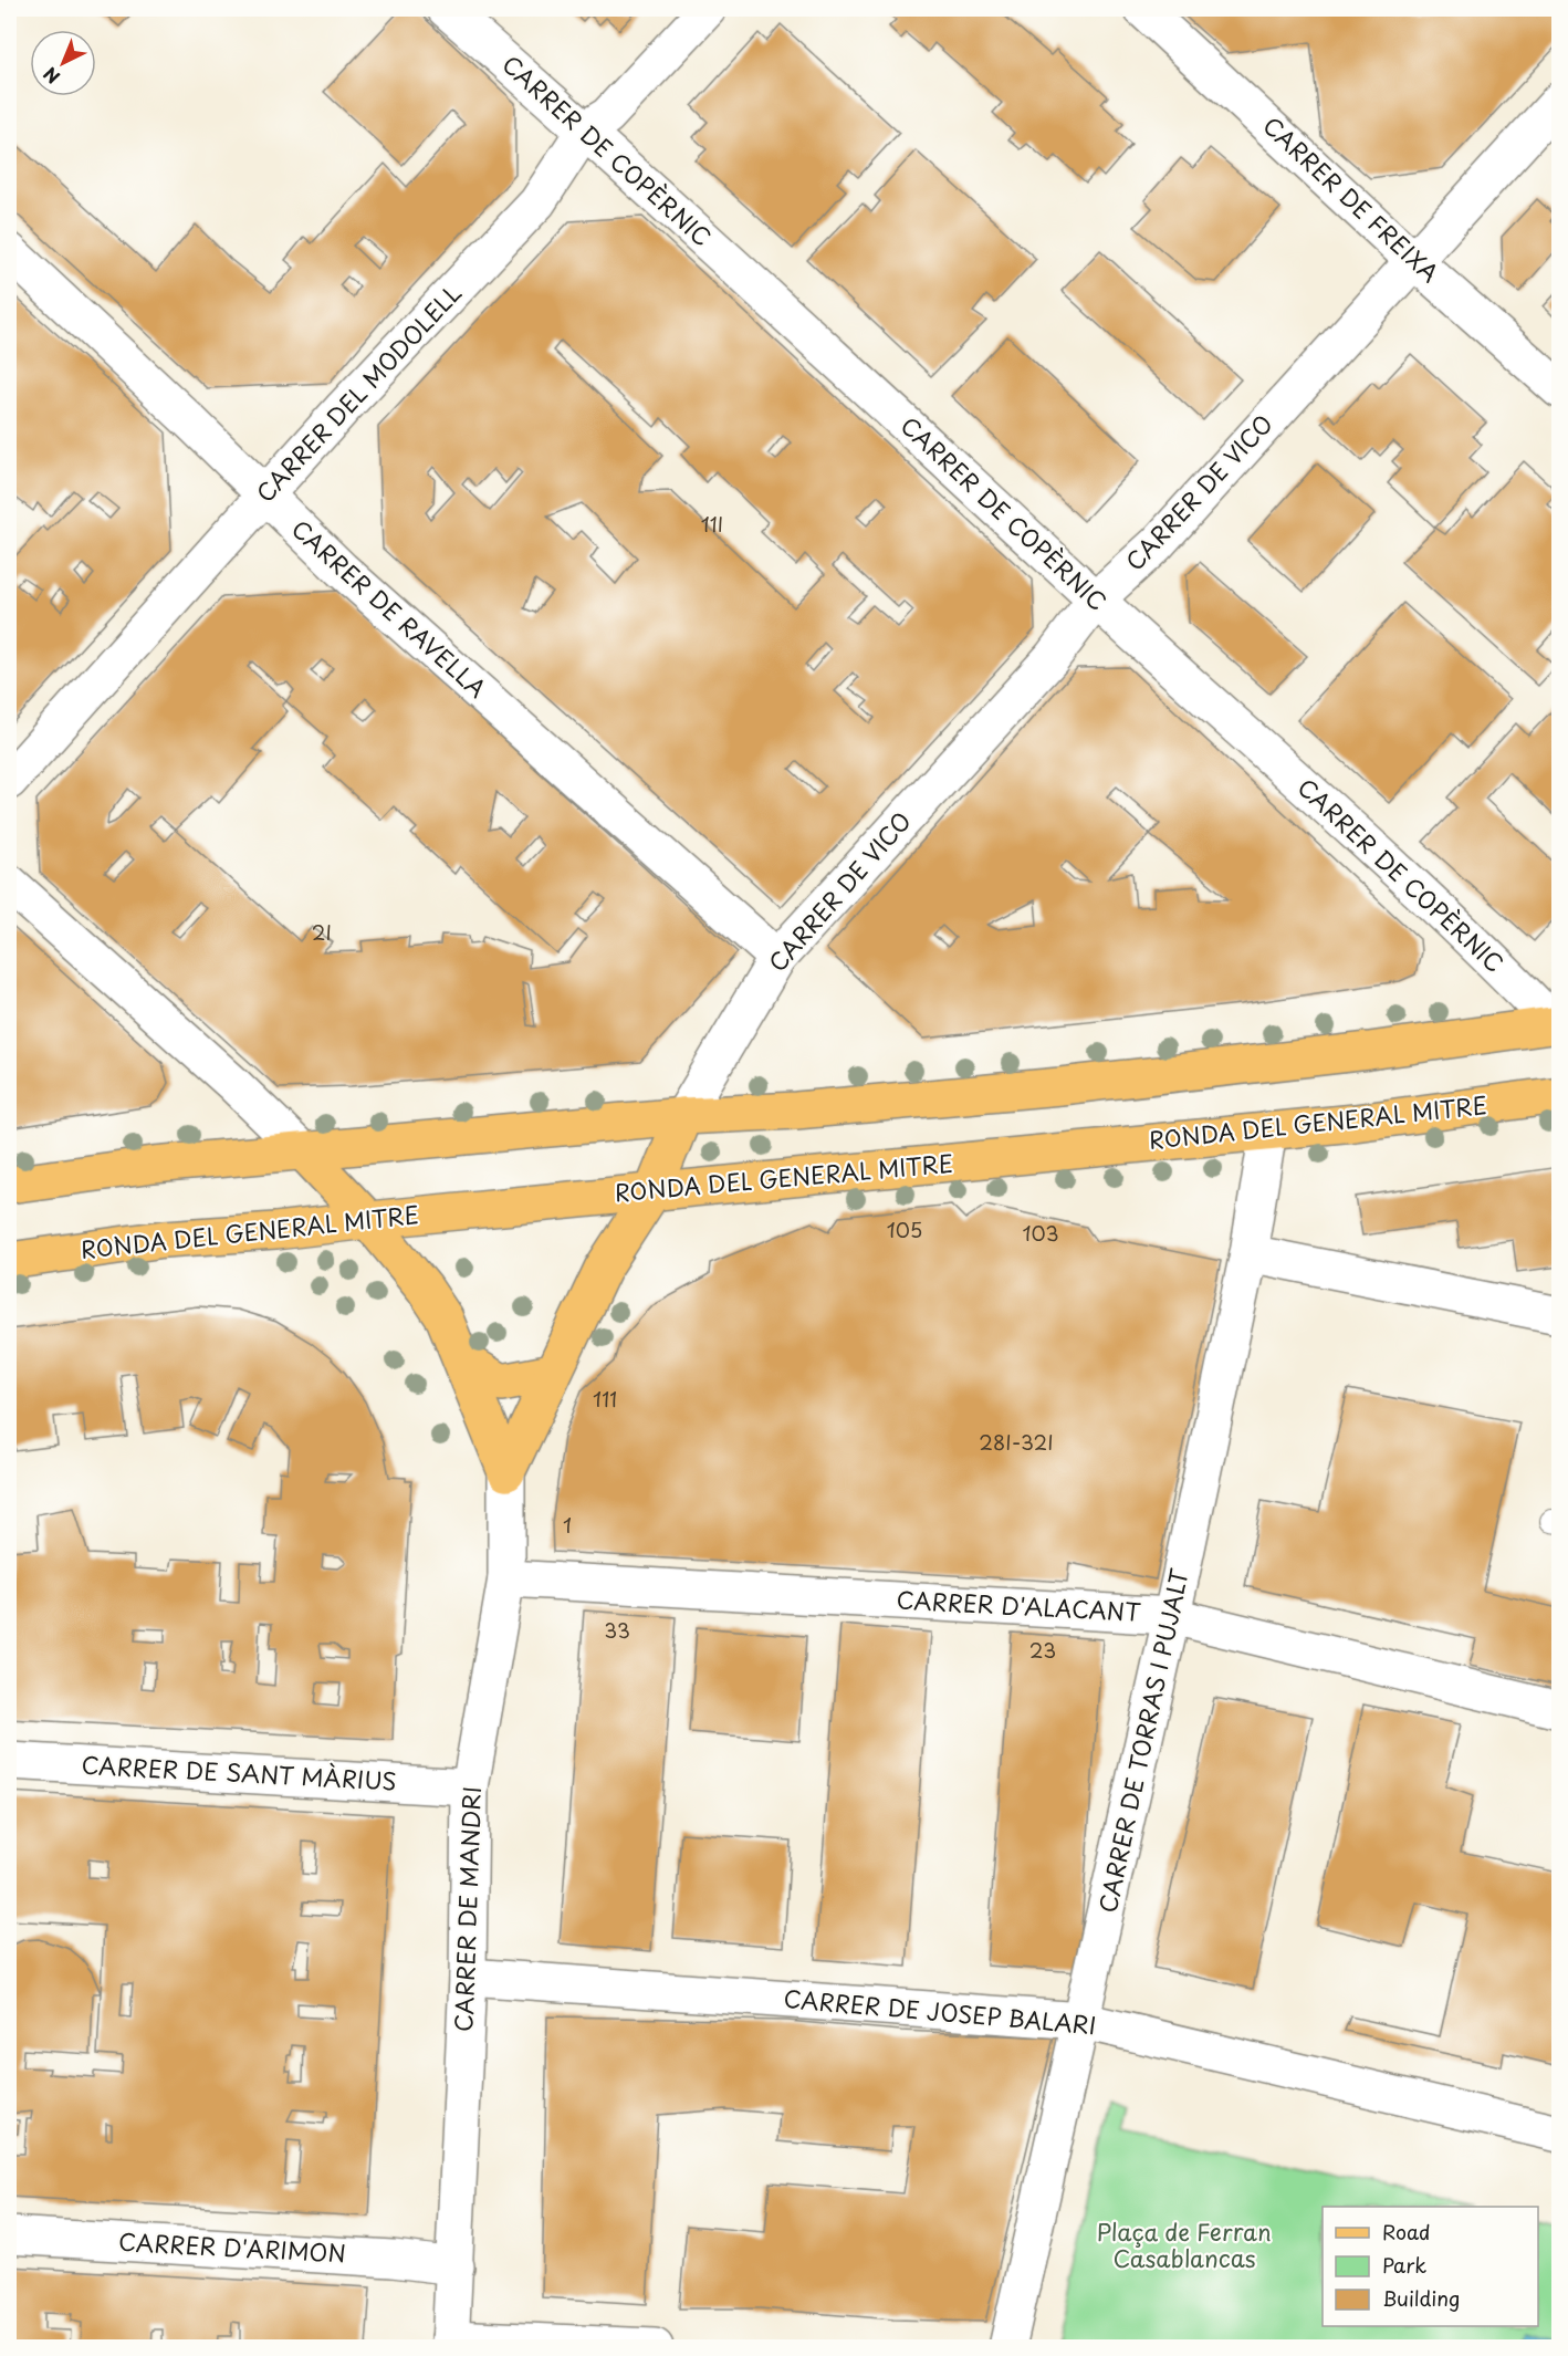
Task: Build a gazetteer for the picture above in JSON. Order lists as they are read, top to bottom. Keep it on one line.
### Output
{"streets":{"main road":["RONDA DEL GENERAL MITRE"],"street":["CARRER DE COPÈRNIC","CARRER DE FREIXA","CARRER DEL MODOLELL","CARRER DE VICO","CARRER DE RAVELLA","CARRER D'ALACANT","CARRER DE TORRAS I PUJALT","CARRER DE SANT MÀRIUS","CARRER DE MANDRI","CARRER DE JOSEP BALARI","CARRER D'ARIMON"]},"crossings":[["CARRER DE COPÈRNIC","CARRER DEL MODOLELL"],["CARRER DE COPÈRNIC","CARRER DE VICO"],["CARRER DE FREIXA","CARRER DE VICO"],["CARRER DEL MODOLELL","CARRER DE RAVELLA"],["CARRER DE VICO","CARRER DE RAVELLA"],["RONDA DEL GENERAL MITRE","CARRER DE TORRAS I PUJALT"],["CARRER D'ALACANT","CARRER DE TORRAS I PUJALT"],["CARRER D'ALACANT","CARRER DE MANDRI"],["CARRER DE TORRAS I PUJALT","CARRER DE JOSEP BALARI"],["CARRER DE SANT MÀRIUS","CARRER DE MANDRI"],["CARRER DE MANDRI","CARRER DE JOSEP BALARI"],["CARRER DE MANDRI","CARRER D'ARIMON"]],"parks":["Plaça de Ferran Casablancas"],"house_numbers":["11I","2I","105","103","111","28I-32I","1","33","23"],"legend":["Road","Park","Building"],"north":"bottom left"}
